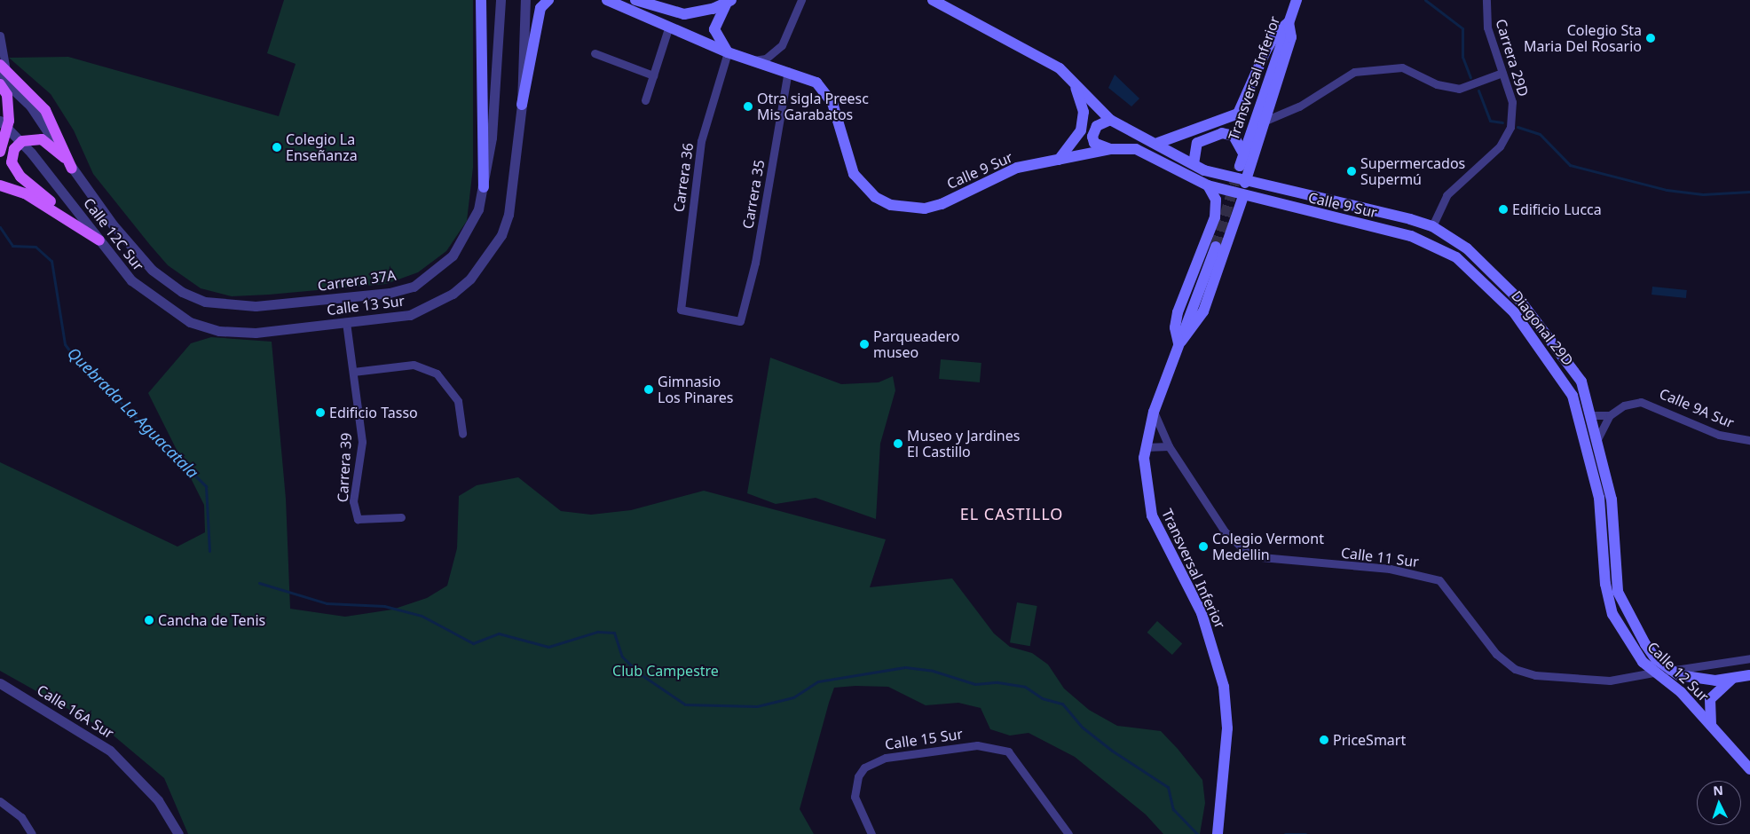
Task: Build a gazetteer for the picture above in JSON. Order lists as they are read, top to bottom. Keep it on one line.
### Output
{"streets":{"main road":["Transversal Inferior","Calle 9 Sur","Diagonal 29D","Calle 12 Sur"],"street":["Carrera 29D","Carrera 36","Carrera 35","Calle 12C Sur","Carrera 37A","Calle 13 Sur","Calle 9A Sur","Carrera 39","Calle 11 Sur","Calle 16A Sur","Calle 15 Sur"]},"crossings":[["Carrera 29D","Calle 9 Sur"],["Transversal Inferior","Calle 11 Sur"],["Calle 9 Sur","Carrera 36"],["Calle 9 Sur","Carrera 35"],["Calle 9 Sur","Diagonal 29D"],["Carrera 36","Carrera 35"],["Calle 12C Sur","Carrera 37A"],["Calle 12C Sur","Calle 13 Sur"],["Calle 13 Sur","Carrera 39"],["Diagonal 29D","Calle 12 Sur"],["Calle 11 Sur","Calle 12 Sur"]],"districts":["EL CASTILLO"],"water":["Quebrada La Aguacatala"],"parks":["Club Campestre"],"places":["Colegio Sta Maria Del Rosario","Otra sigla Preesc Mis Garabatos","Colegio La Enseñanza","Supermercados Supermú","Edificio Lucca","Parqueadero museo","Gimnasio Los Pinares","Edificio Tasso","Museo y Jardines El Castillo","Colegio Vermont Medellin","Cancha de Tenis","PriceSmart"],"north":"top"}
